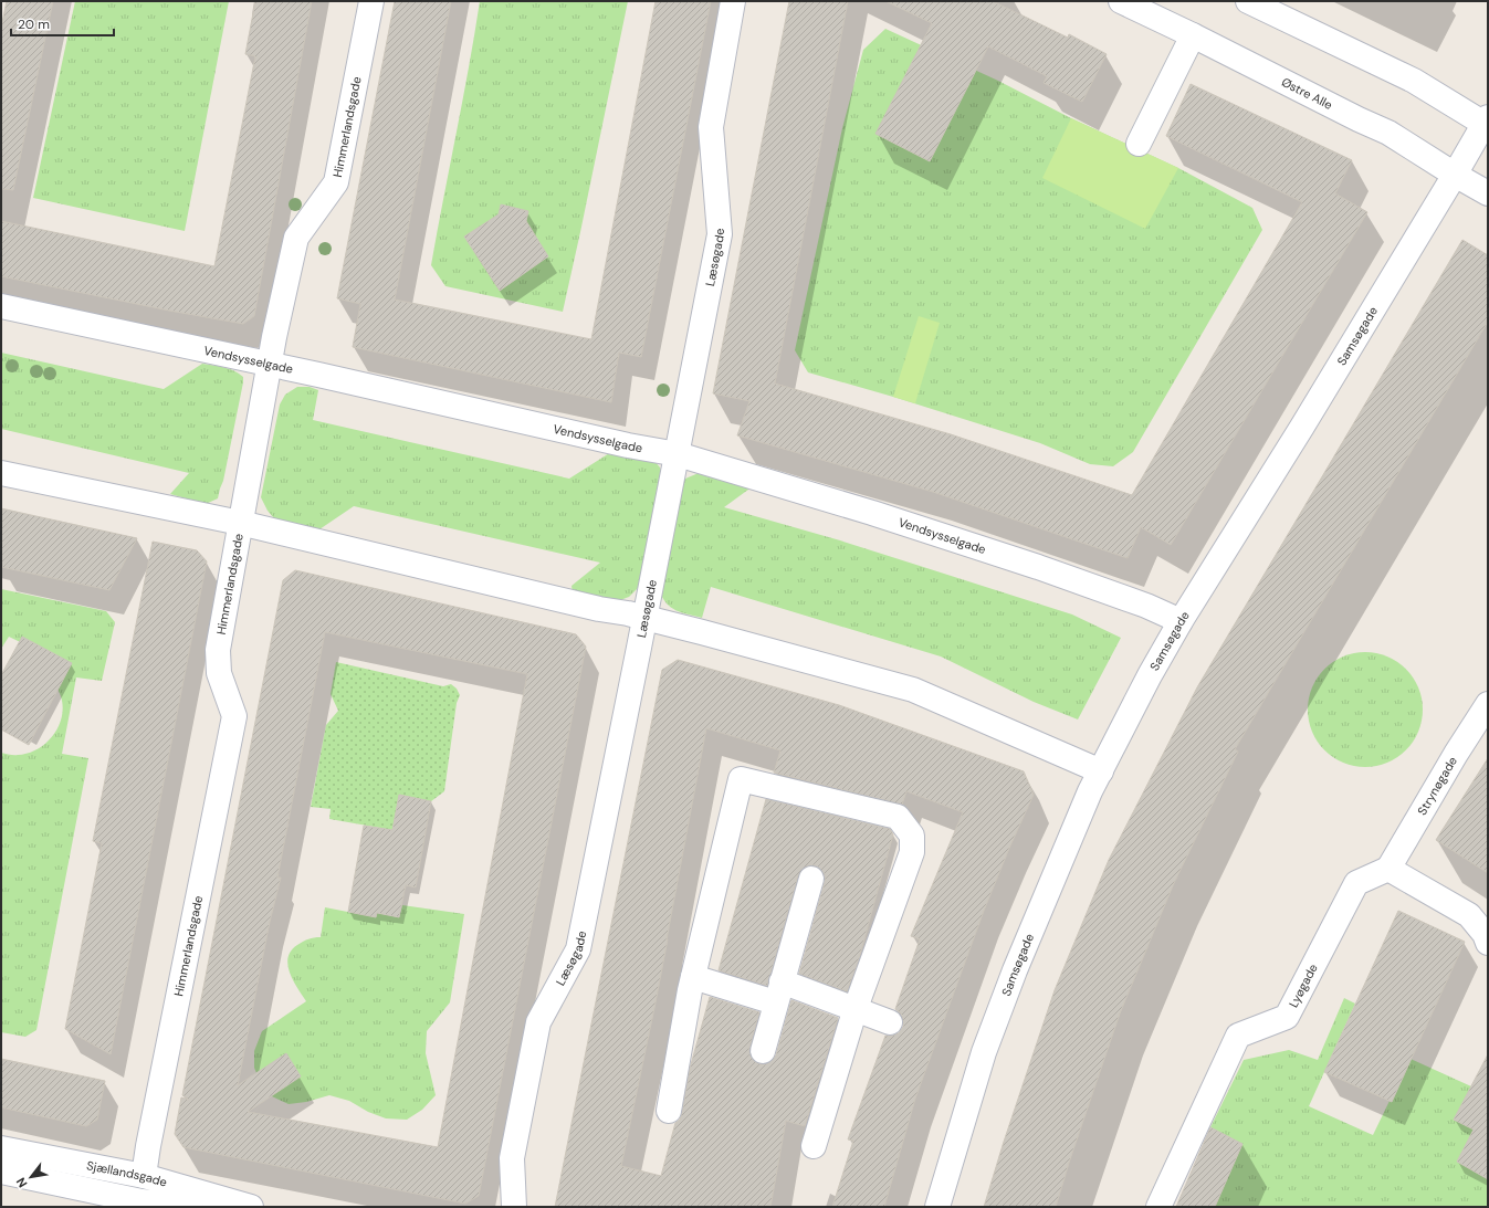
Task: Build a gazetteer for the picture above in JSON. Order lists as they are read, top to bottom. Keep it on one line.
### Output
{"streets":{"street":["Østre Alle","Himmerlandsgade","Læsøgade","Samsøgade","Vendsysselgade","Strynøgade","Lyøgade","Sjællandsgade"]},"crossings":[["Østre Alle","Samsøgade"],["Himmerlandsgade","Vendsysselgade"],["Himmerlandsgade","Sjællandsgade"],["Læsøgade","Vendsysselgade"],["Samsøgade","Vendsysselgade"],["Strynøgade","Lyøgade"]],"scale_bar":"20 m","north":"bottom left"}
